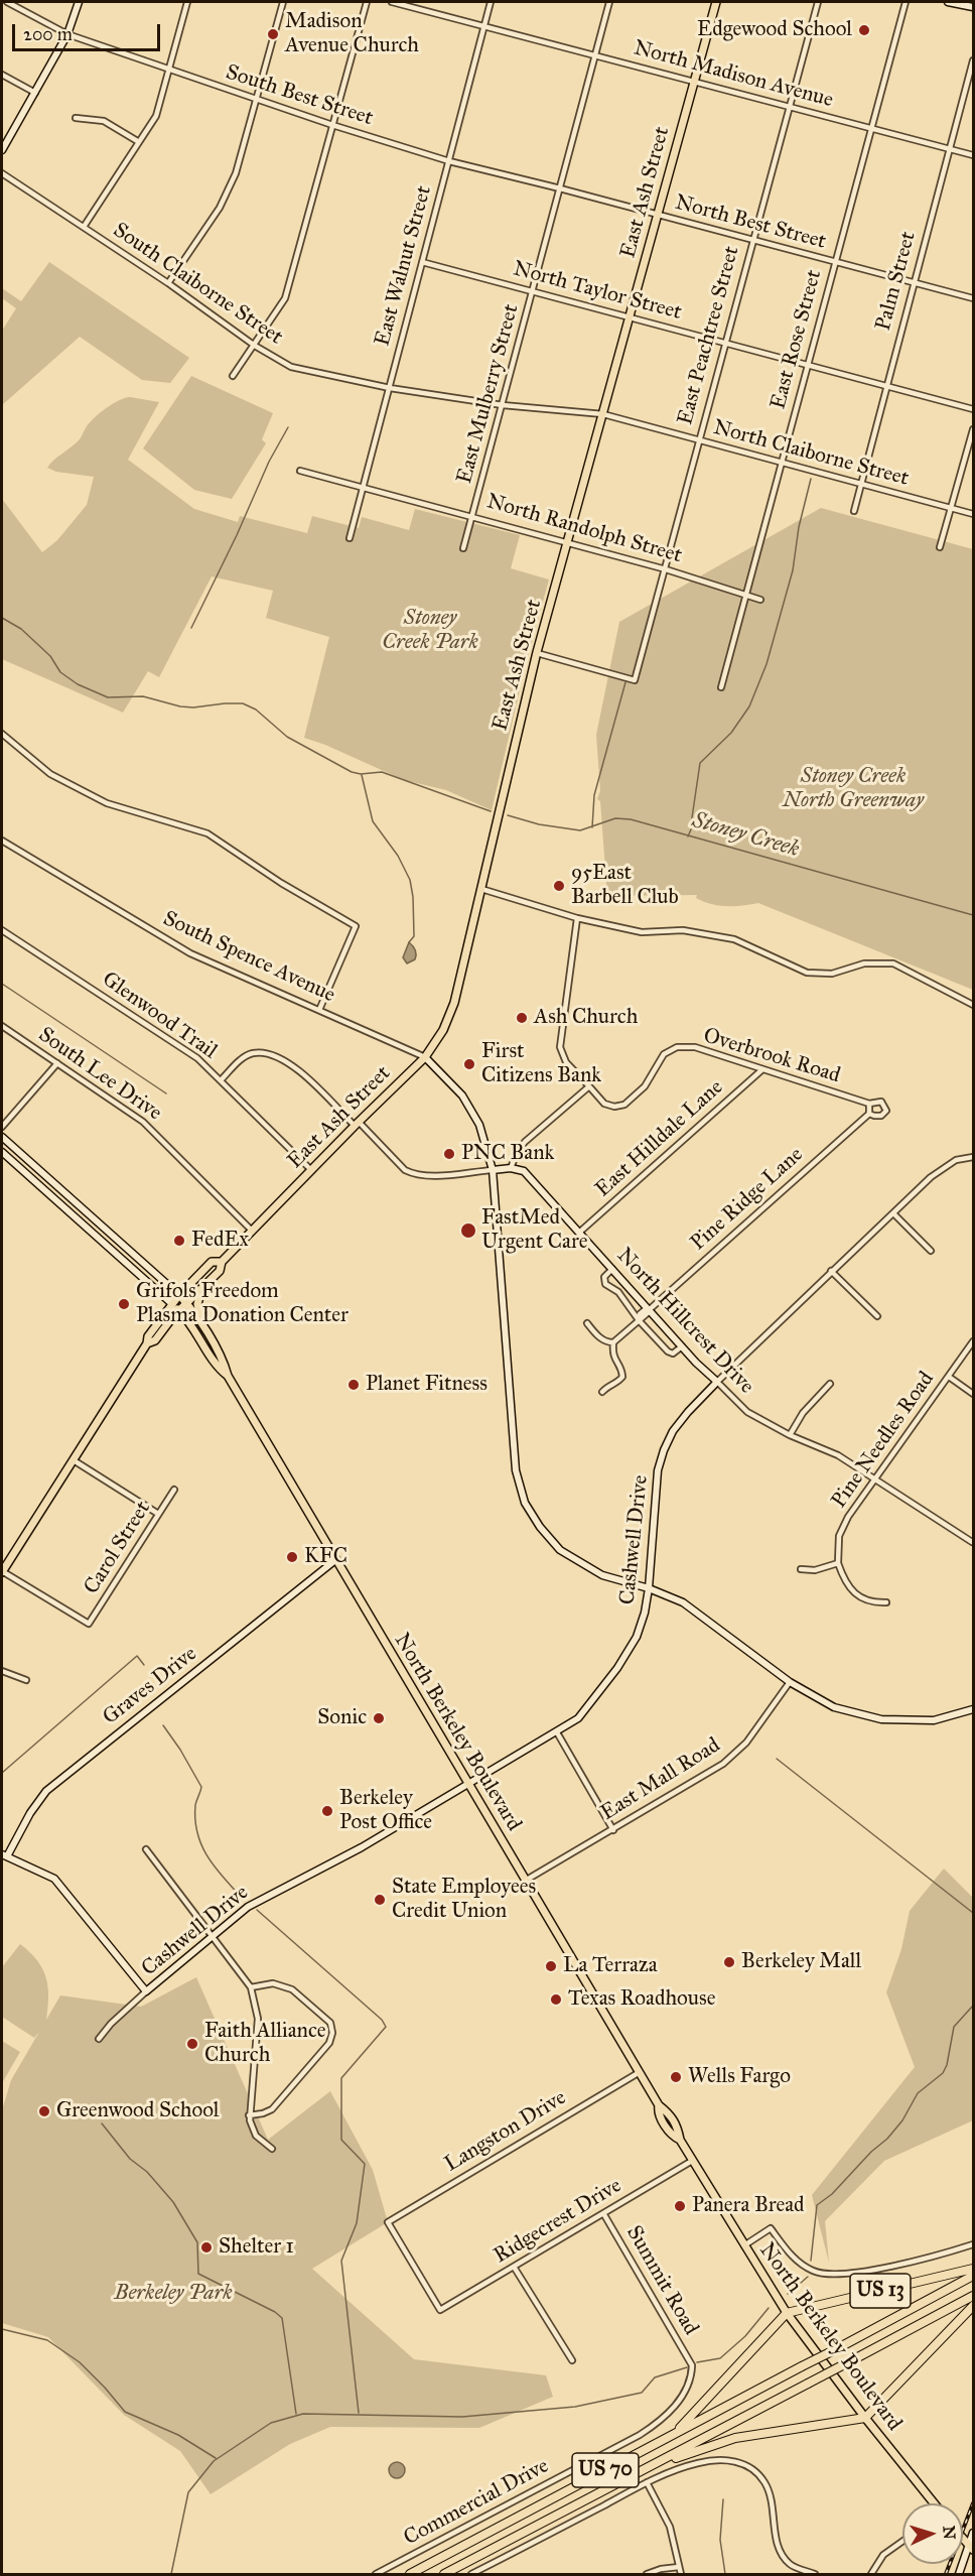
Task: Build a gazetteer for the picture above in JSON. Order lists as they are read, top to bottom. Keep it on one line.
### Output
{"streets":{"highway":["US 13","US 70"],"main road":["East Ash Street","North Berkeley Boulevard"],"street":["North Madison Avenue","South Best Street","North Best Street","East Walnut Street","Palm Street","South Claiborne Street","North Taylor Street","East Peachtree Street","East Rose Street","East Mulberry Street","North Claiborne Street","North Randolph Street","South Spence Avenue","Glenwood Trail","Overbrook Road","South Lee Drive","East Hilldale Lane","Pine Ridge Lane","North Hillcrest Drive","Pine Needles Road","Cashwell Drive","Carol Street","Graves Drive","East Mall Road","Langston Drive","Ridgecrest Drive","Summit Road","Commercial Drive"]},"crossings":[["North Madison Avenue","East Ash Street"],["North Madison Avenue","East Walnut Street"],["North Madison Avenue","Palm Street"],["North Madison Avenue","East Peachtree Street"],["North Madison Avenue","East Rose Street"],["North Madison Avenue","East Mulberry Street"],["South Best Street","North Best Street"],["South Best Street","East Walnut Street"],["East Ash Street","North Best Street"],["East Ash Street","North Taylor Street"],["East Ash Street","East Peachtree Street"],["East Ash Street","North Claiborne Street"],["East Ash Street","North Randolph Street"],["East Ash Street","South Spence Avenue"],["East Ash Street","Glenwood Trail"],["East Ash Street","South Lee Drive"],["East Ash Street","Carol Street"],["East Ash Street","North Berkeley Boulevard"],["North Best Street","East Walnut Street"],["North Best Street","Palm Street"],["North Best Street","East Peachtree Street"],["North Best Street","East Rose Street"],["North Best Street","East Mulberry Street"],["East Walnut Street","South Claiborne Street"],["East Walnut Street","North Taylor Street"],["East Walnut Street","North Claiborne Street"],["East Walnut Street","North Randolph Street"],["Palm Street","North Taylor Street"],["Palm Street","North Claiborne Street"],["South Claiborne Street","North Claiborne Street"],["North Taylor Street","East Peachtree Street"],["North Taylor Street","East Rose Street"],["North Taylor Street","East Mulberry Street"],["East Peachtree Street","North Claiborne Street"],["East Peachtree Street","North Randolph Street"],["East Rose Street","North Claiborne Street"],["East Rose Street","North Randolph Street"],["East Mulberry Street","North Claiborne Street"],["East Mulberry Street","North Randolph Street"],["Overbrook Road","East Hilldale Lane"],["Overbrook Road","Pine Ridge Lane"],["East Hilldale Lane","North Hillcrest Drive"],["Pine Ridge Lane","North Hillcrest Drive"],["North Hillcrest Drive","Pine Needles Road"],["North Hillcrest Drive","Cashwell Drive"],["Cashwell Drive","North Berkeley Boulevard"],["Graves Drive","North Berkeley Boulevard"],["North Berkeley Boulevard","East Mall Road"],["North Berkeley Boulevard","Langston Drive"],["North Berkeley Boulevard","Ridgecrest Drive"],["North Berkeley Boulevard","US 13"],["Langston Drive","Ridgecrest Drive"],["Ridgecrest Drive","Summit Road"],["Summit Road","Commercial Drive"]],"water":["Stoney Creek"],"parks":["Stoney Creek Park","Stoney Creek North Greenway","Berkeley Park"],"places":["Edgewood School","Madison Avenue Church","95East Barbell Club","Ash Church","First Citizens Bank","PNC Bank","FastMed Urgent Care","FedEx","Grifols Freedom Plasma Donation Center","Planet Fitness","KFC","Sonic","Berkeley Post Office","State Employees Credit Union","Berkeley Mall","La Terraza","Texas Roadhouse","Faith Alliance Church","Wells Fargo","Greenwood School","Panera Bread","Shelter 1"],"scale_bar":"200 m","north":"right"}
